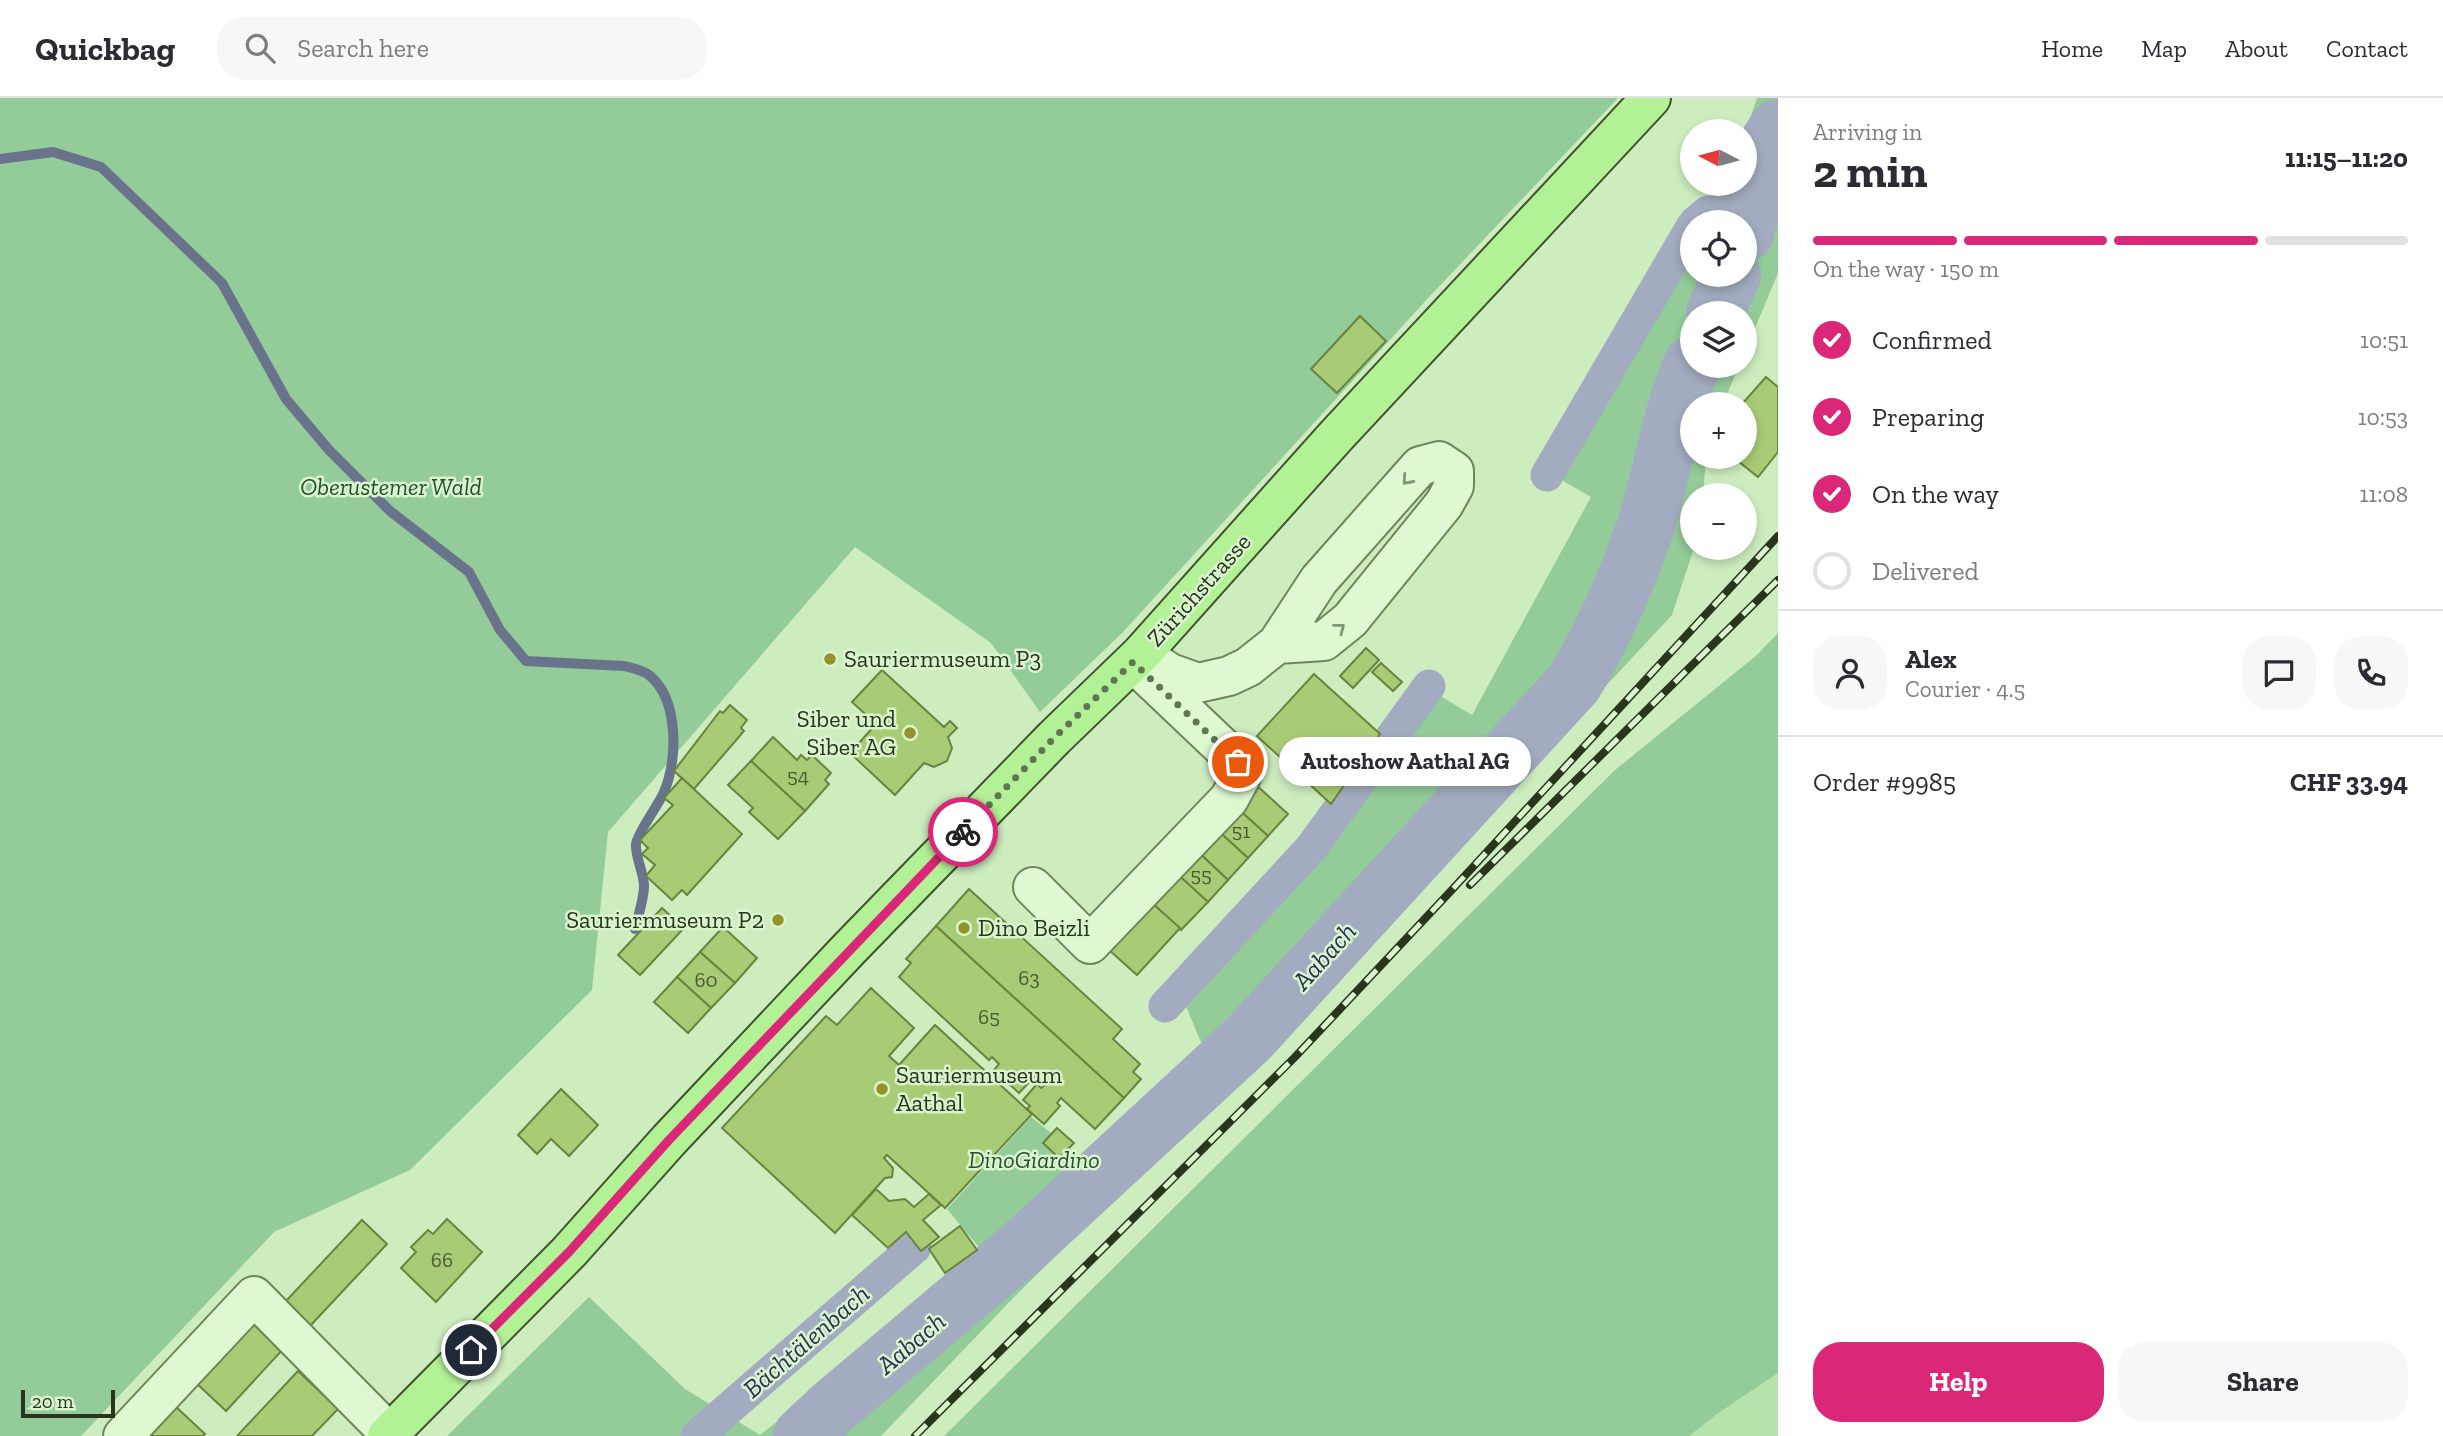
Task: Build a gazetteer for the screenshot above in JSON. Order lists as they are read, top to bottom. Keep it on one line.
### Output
{"streets":{"main road":["Zürichstrasse"]},"water":["Aabach","Bächtälenbach"],"parks":["Oberustemer Wald","DinoGiardino"],"places":["Sauriermuseum P3","Siber und Siber AG","Autoshow Aathal AG","Sauriermuseum P2","Dino Beizli","Sauriermuseum Aathal"],"house_numbers":["54","51","55","63","60","65","66"],"scale_bar":"20 m","north":"left","page":{"header":"Quickbag","search":"Search here","nav":["Home","Map","About","Contact"],"heading":["2 min","Arriving in","11:15–11:20"],"panel":["Alex","Courier · 4.5","Order #9985","CHF 33.94"],"map_buttons":["+","−"],"bar":"On the way · 150 m","list":[["Confirmed","10:51"],["Preparing","10:53"],["On the way","11:08"],"Delivered"],"bubble":"Autoshow Aathal AG","buttons":["Help","Share"],"scale":"20 m"}}
